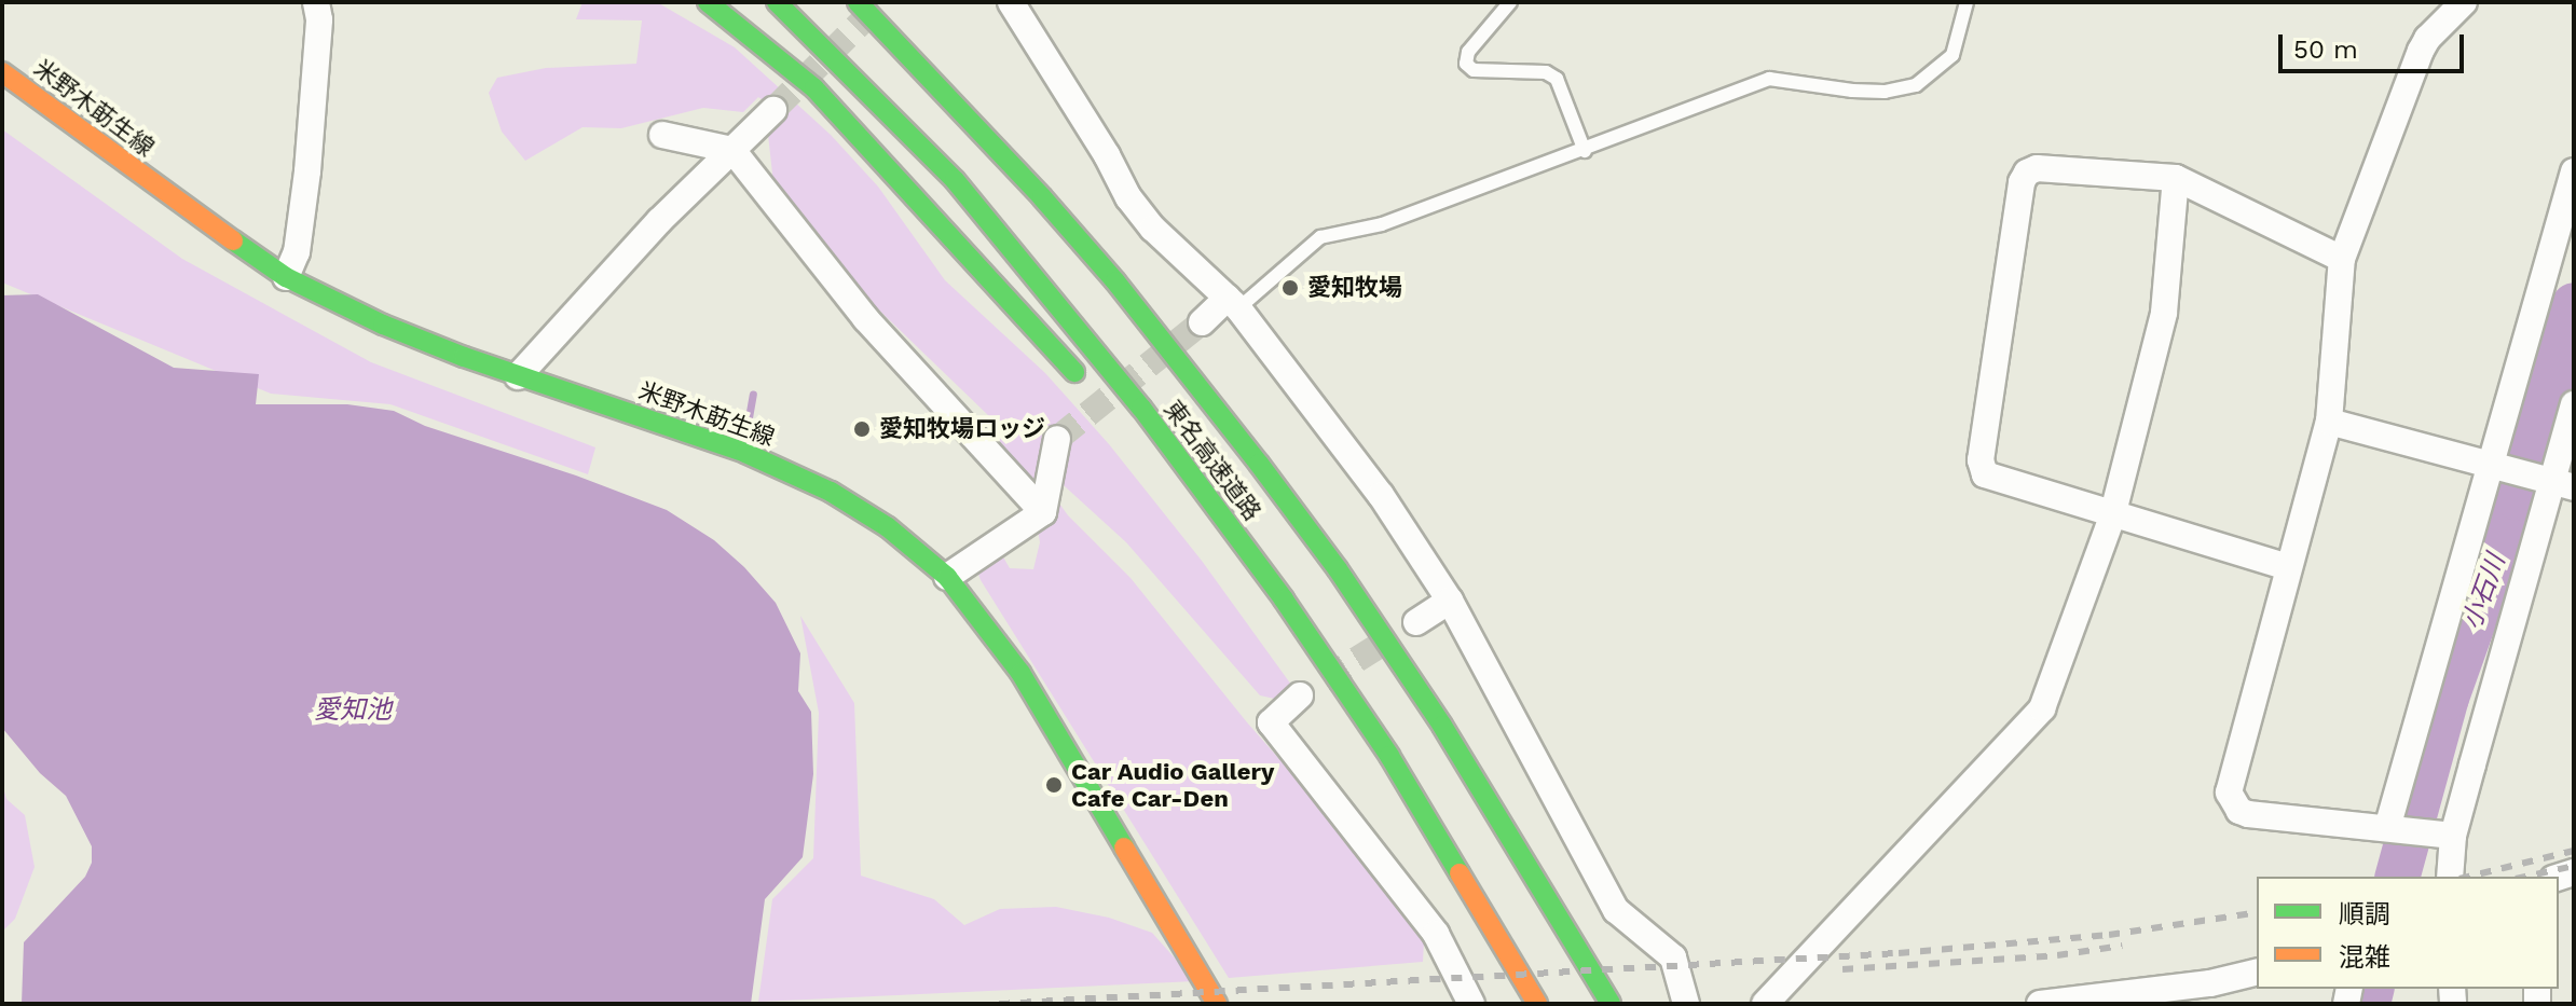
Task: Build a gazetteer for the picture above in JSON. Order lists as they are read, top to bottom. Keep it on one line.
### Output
{"streets":{"main road":["米野木莇生線","東名高速道路"]},"water":["小石川","愛知池"],"places":["愛知牧場","愛知牧場ロッジ","Car Audio Gallery Cafe Car-Den"],"legend":["順調","混雑"],"scale_bar":"50 m"}
